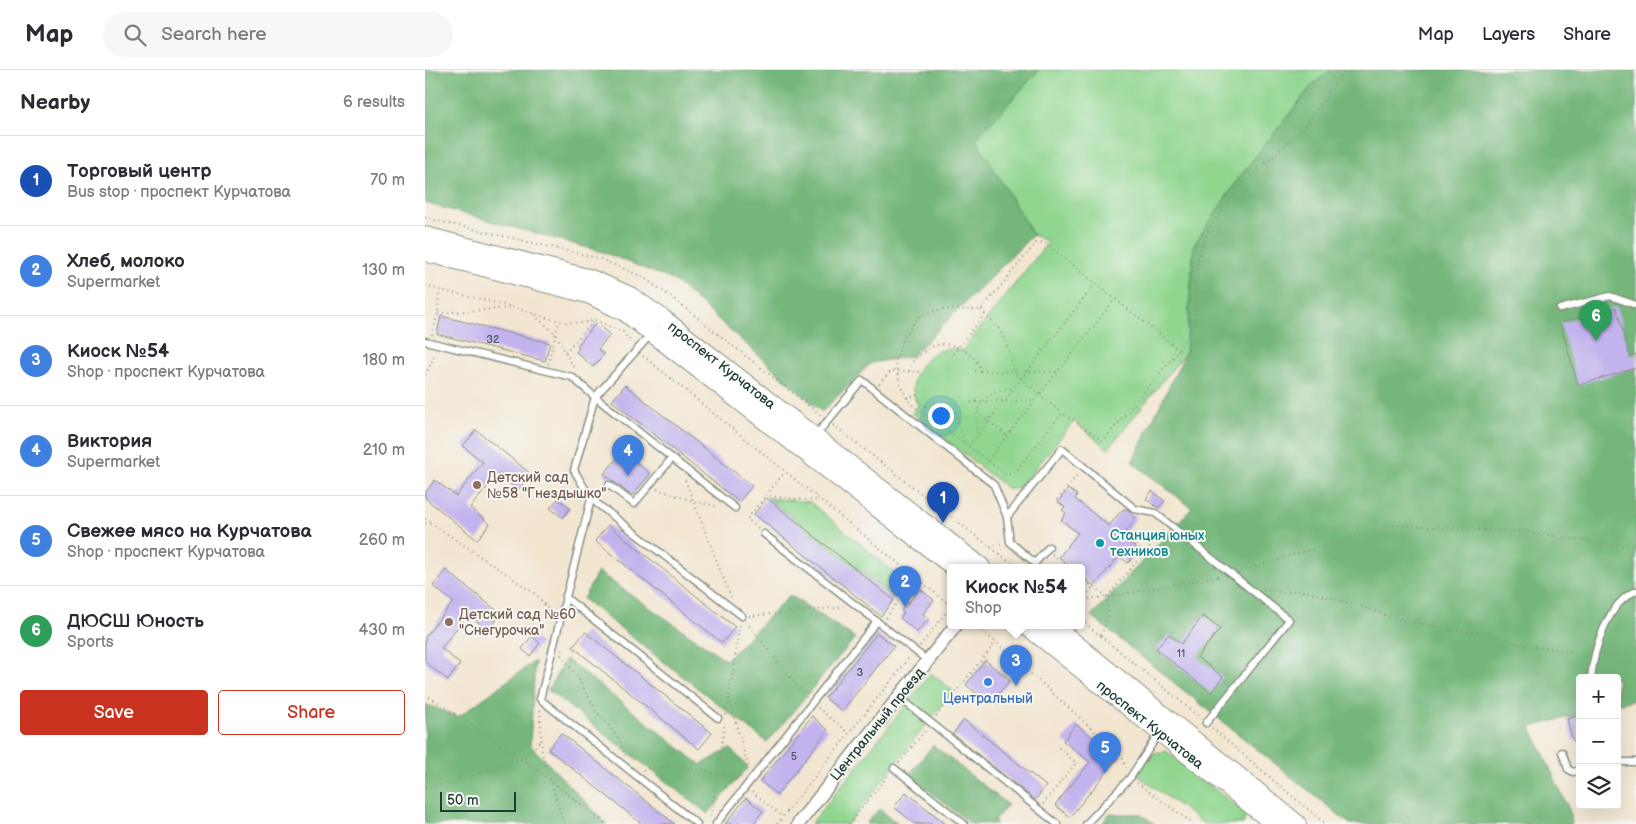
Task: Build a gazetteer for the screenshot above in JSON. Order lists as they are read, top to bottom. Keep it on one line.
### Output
{"streets":{"main road":["проспект Курчатова"],"street":["Центральный проезд"]},"places":["Детский сад №58 \"Гнездышко\"","Станция юных техников","Детский сад №60 \"Снегурочка\"","Центральный"],"house_numbers":["32","11","3","5"],"scale_bar":"50 m","page":{"header":"Map","search":"Search here","nav":["Map","Layers","Share"],"heading":["Nearby","6 results"],"list":[{"mark":"1","name":"Торговый центр","note":"Bus stop · проспект Курчатова","value":"70 m"},{"mark":"2","name":"Хлеб, молоко","note":"Supermarket","value":"130 m"},{"mark":"3","name":"Киоск №54","note":"Shop · проспект Курчатова","value":"180 m"},{"mark":"4","name":"Виктория","note":"Supermarket","value":"210 m"},{"mark":"5","name":"Свежее мясо на Курчатова","note":"Shop · проспект Курчатова","value":"260 m"},{"mark":"6","name":"ДЮСШ Юность","note":"Sports","value":"430 m"}],"pins":["6","4","1","2","3","5"],"popup":["Киоск №54","Shop"],"map_buttons":["+","−"],"buttons":["Save","Share"],"scale":"50 m"}}
